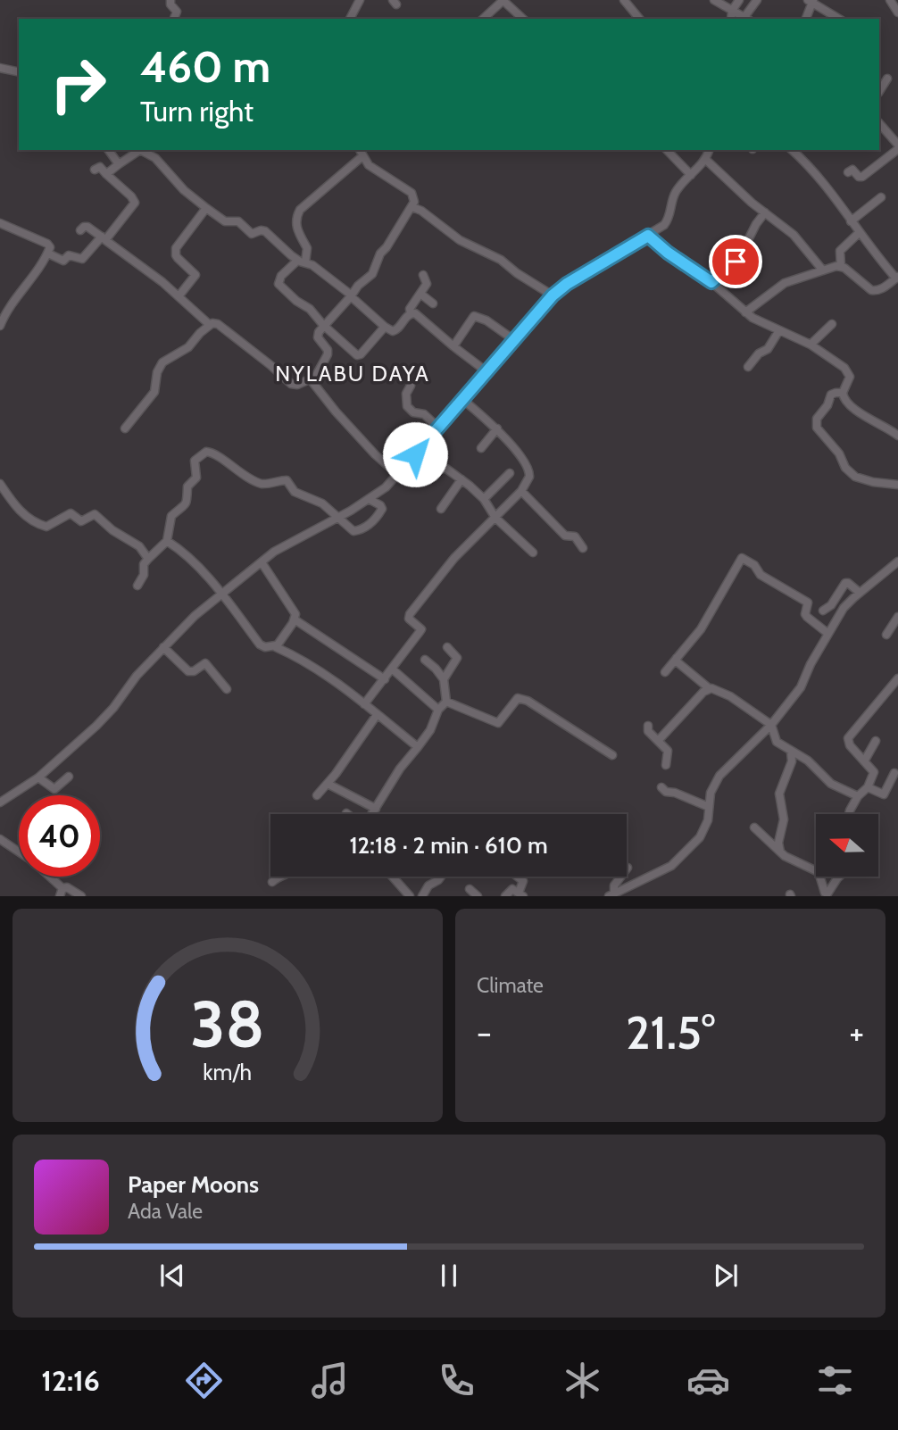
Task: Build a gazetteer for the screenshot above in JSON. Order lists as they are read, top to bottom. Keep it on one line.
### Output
{"districts":["NYLABU DAYA"],"north":"left","page":{"turn":["460 m","Turn right"],"limit":"40","trip":"12:18 · 2 min · 610 m","tile":"Climate","heat":["−","21.5°","+"],"song":["Paper Moons","Ada Vale"],"tabs":"12:16","gauge":["38","km/h"]}}
